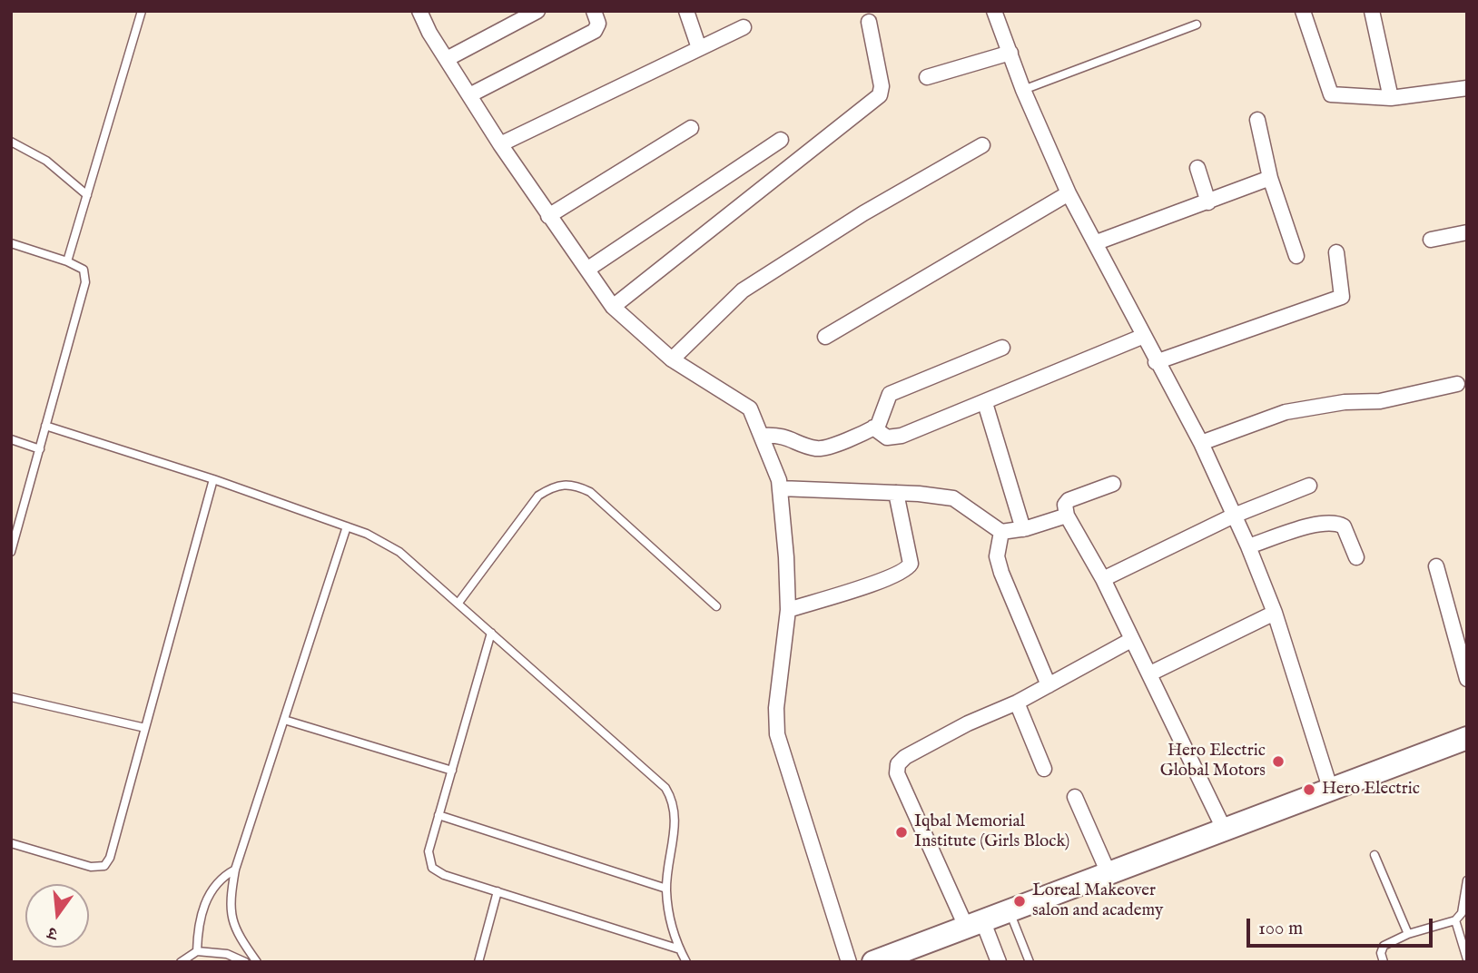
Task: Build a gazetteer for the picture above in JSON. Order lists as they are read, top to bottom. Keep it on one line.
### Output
{"places":["Hero Electric Global Motors","Hero Electric","Iqbal Memorial Institute (Girls Block)","Loreal Makeover salon and academy"],"scale_bar":"100 m","north":"bottom"}
